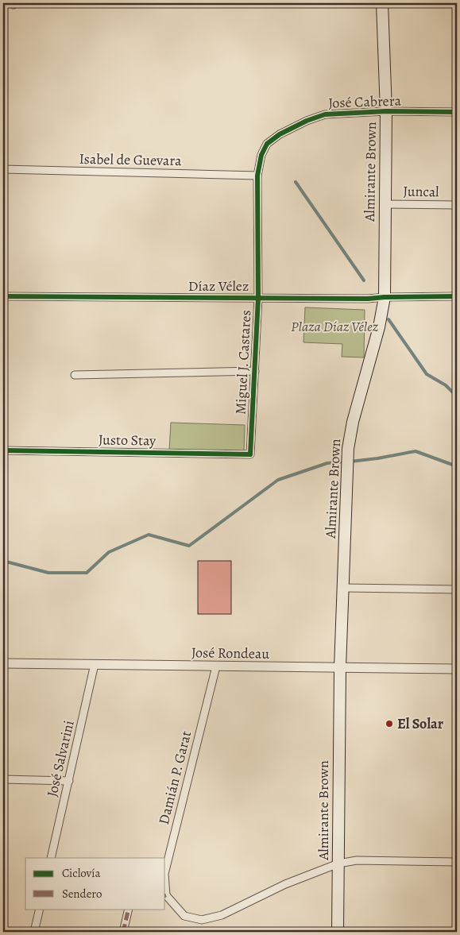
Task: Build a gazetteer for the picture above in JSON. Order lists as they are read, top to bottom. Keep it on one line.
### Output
{"streets":{"main road":["Almirante Brown"],"street":["José Cabrera","Isabel de Guevara","Juncal","Díaz Vélez","Miguel J. Castares","Justo Stay","José Rondeau","José Salvarini","Damián P. Garat"]},"crossings":[["José Cabrera","Isabel de Guevara"],["José Cabrera","Almirante Brown"],["José Cabrera","Miguel J. Castares"],["Isabel de Guevara","Miguel J. Castares"],["Almirante Brown","Juncal"],["Almirante Brown","Díaz Vélez"],["Almirante Brown","José Rondeau"],["Díaz Vélez","Miguel J. Castares"],["Miguel J. Castares","Justo Stay"],["José Rondeau","José Salvarini"],["José Rondeau","Damián P. Garat"]],"parks":["Plaza Díaz Vélez"],"places":["El Solar"],"legend":["Ciclovía","Sendero"]}
